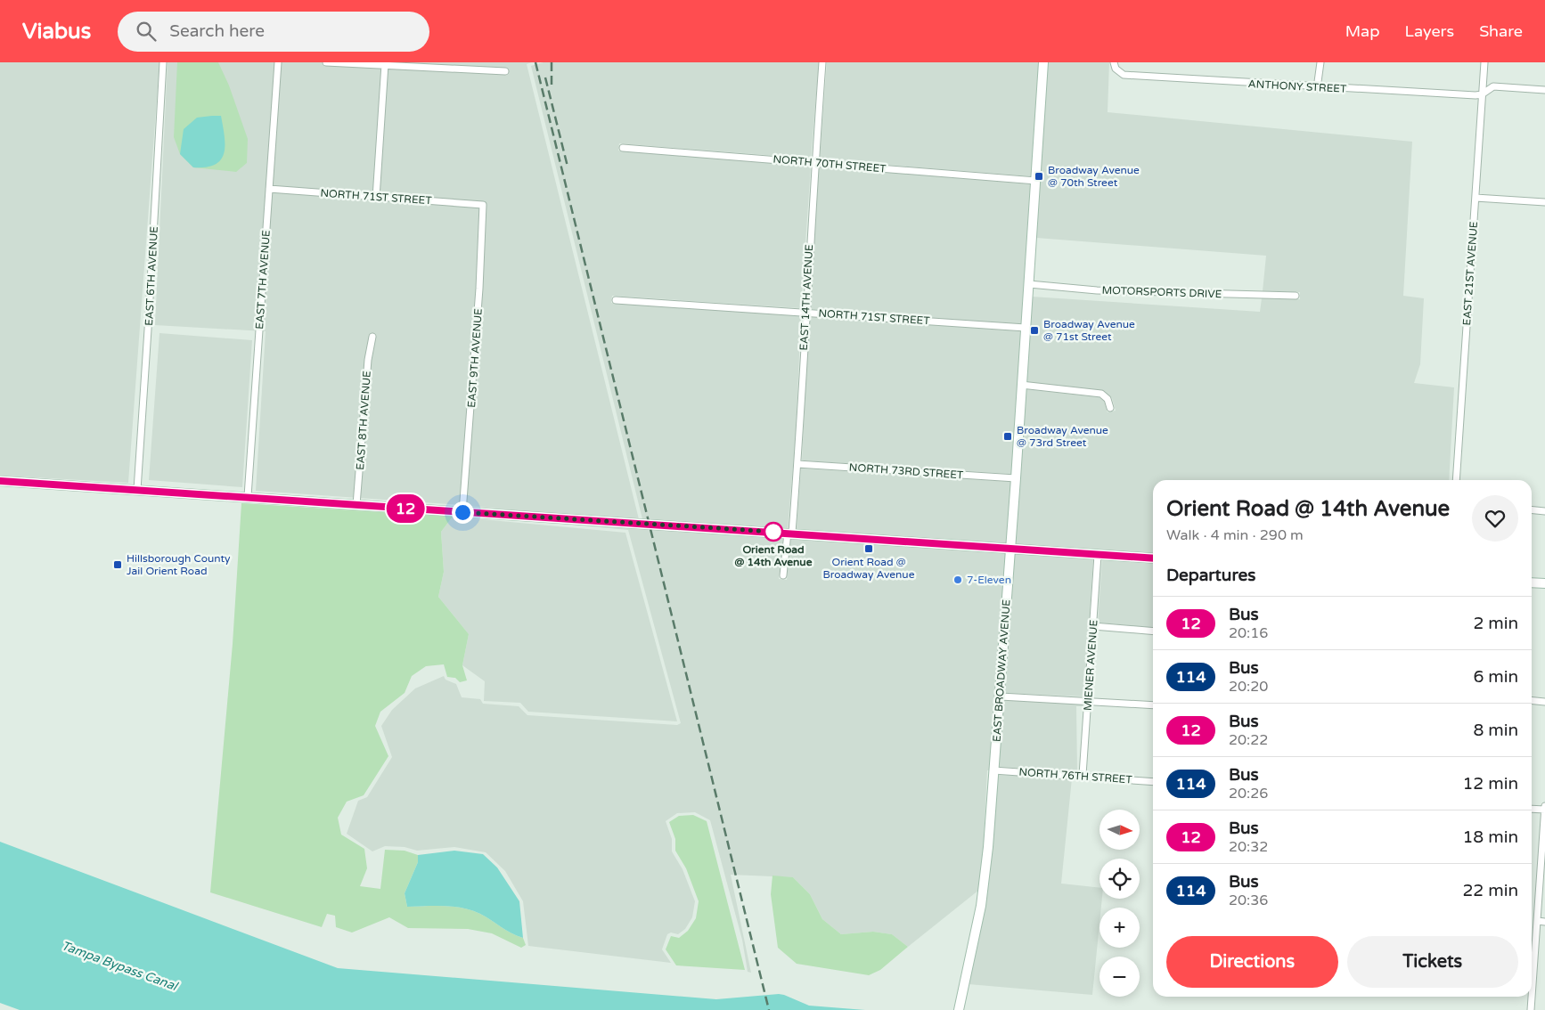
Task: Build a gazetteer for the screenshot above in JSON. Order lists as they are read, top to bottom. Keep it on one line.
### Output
{"streets":{"street":["ANTHONY STREET","NORTH 70TH STREET","NORTH 71ST STREET","EAST 21ST AVENUE","EAST 6TH AVENUE","EAST 7TH AVENUE","MOTORSPORTS DRIVE","EAST 14TH AVENUE","EAST 9TH AVENUE","EAST 8TH AVENUE","NORTH 73RD STREET","MIENER AVENUE","EAST BROADWAY AVENUE","NORTH 76TH STREET"]},"crossings":[["ANTHONY STREET","EAST 21ST AVENUE"],["NORTH 70TH STREET","EAST 14TH AVENUE"],["NORTH 70TH STREET","EAST BROADWAY AVENUE"],["NORTH 71ST STREET","EAST 7TH AVENUE"],["NORTH 71ST STREET","EAST 14TH AVENUE"],["NORTH 71ST STREET","EAST 9TH AVENUE"],["NORTH 71ST STREET","EAST BROADWAY AVENUE"],["MOTORSPORTS DRIVE","EAST BROADWAY AVENUE"],["EAST 14TH AVENUE","NORTH 73RD STREET"],["NORTH 73RD STREET","EAST BROADWAY AVENUE"],["MIENER AVENUE","NORTH 76TH STREET"],["EAST BROADWAY AVENUE","NORTH 76TH STREET"]],"water":["Tampa Bypass Canal"],"places":{"transit":["Broadway Avenue @ 70th Street","Broadway Avenue @ 71st Street","Broadway Avenue @ 73rd Street","Orient Road @ Broadway Avenue","Hillsborough County Jail Orient Road"],"other":["Orient Road @ 14th Avenue","7-Eleven"]},"lines":["bus line 12"],"north":"right","page":{"header":"Viabus","search":"Search here","nav":["Map","Layers","Share"],"on_map":"12","heading":[["Orient Road @ 14th Avenue","Walk · 4 min · 290 m"],"Departures"],"list":[{"mark":"12","name":"Bus","note":"20:16","value":"2 min"},{"mark":"114","name":"Bus","note":"20:20","value":"6 min"},{"mark":"12","name":"Bus","note":"20:22","value":"8 min"},{"mark":"114","name":"Bus","note":"20:26","value":"12 min"},{"mark":"12","name":"Bus","note":"20:32","value":"18 min"},{"mark":"114","name":"Bus","note":"20:36","value":"22 min"}],"map_buttons":["+","−"],"buttons":["Directions","Tickets"]}}
